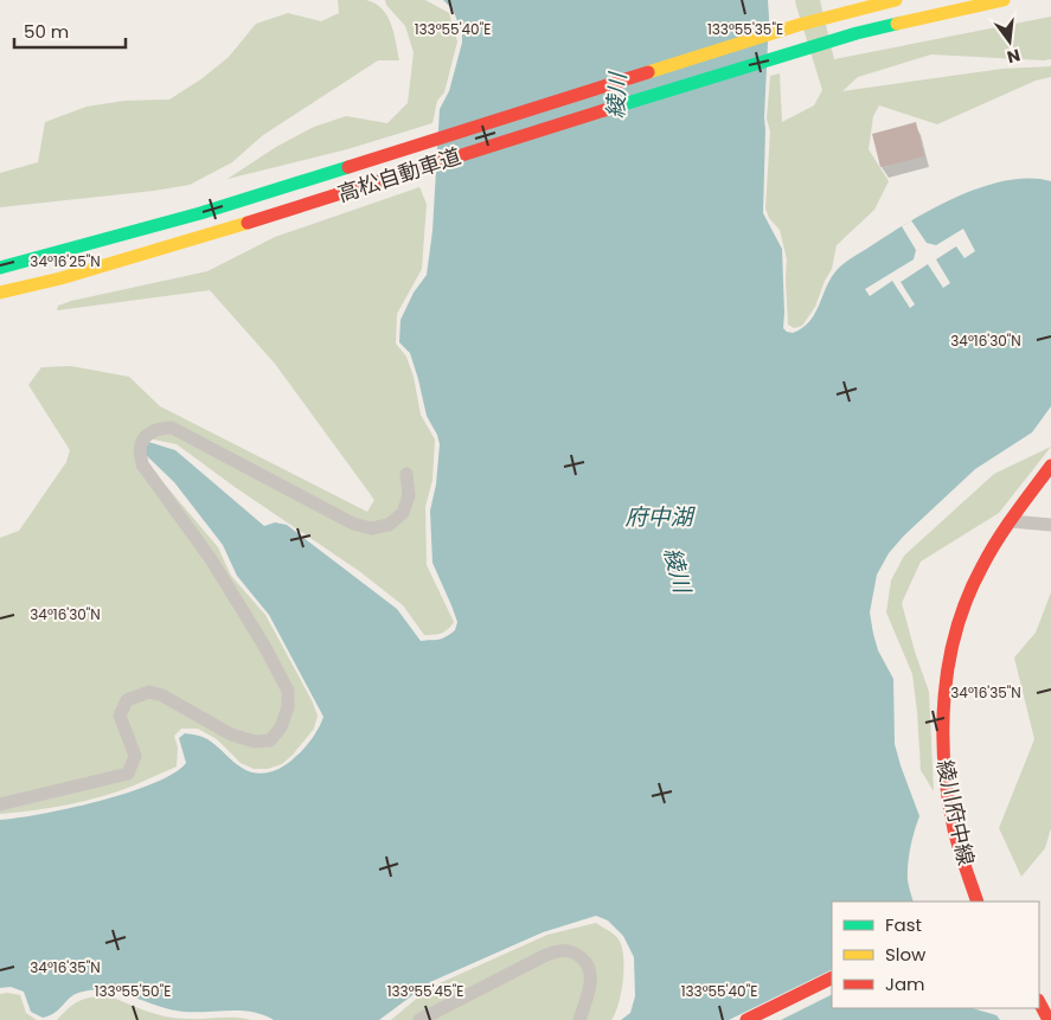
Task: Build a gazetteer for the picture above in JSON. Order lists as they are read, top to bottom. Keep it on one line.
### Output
{"streets":{"main road":["高松自動車道","綾川府中線"]},"water":["綾川","府中湖"],"legend":["Fast","Slow","Jam"],"scale_bar":"50 m","north":"bottom","coordinates":["133°55'40\"E","133°55'35\"E","34°16'25\"N","34°16'30\"N","34°16'35\"N","133°55'50\"E","133°55'45\"E"]}
